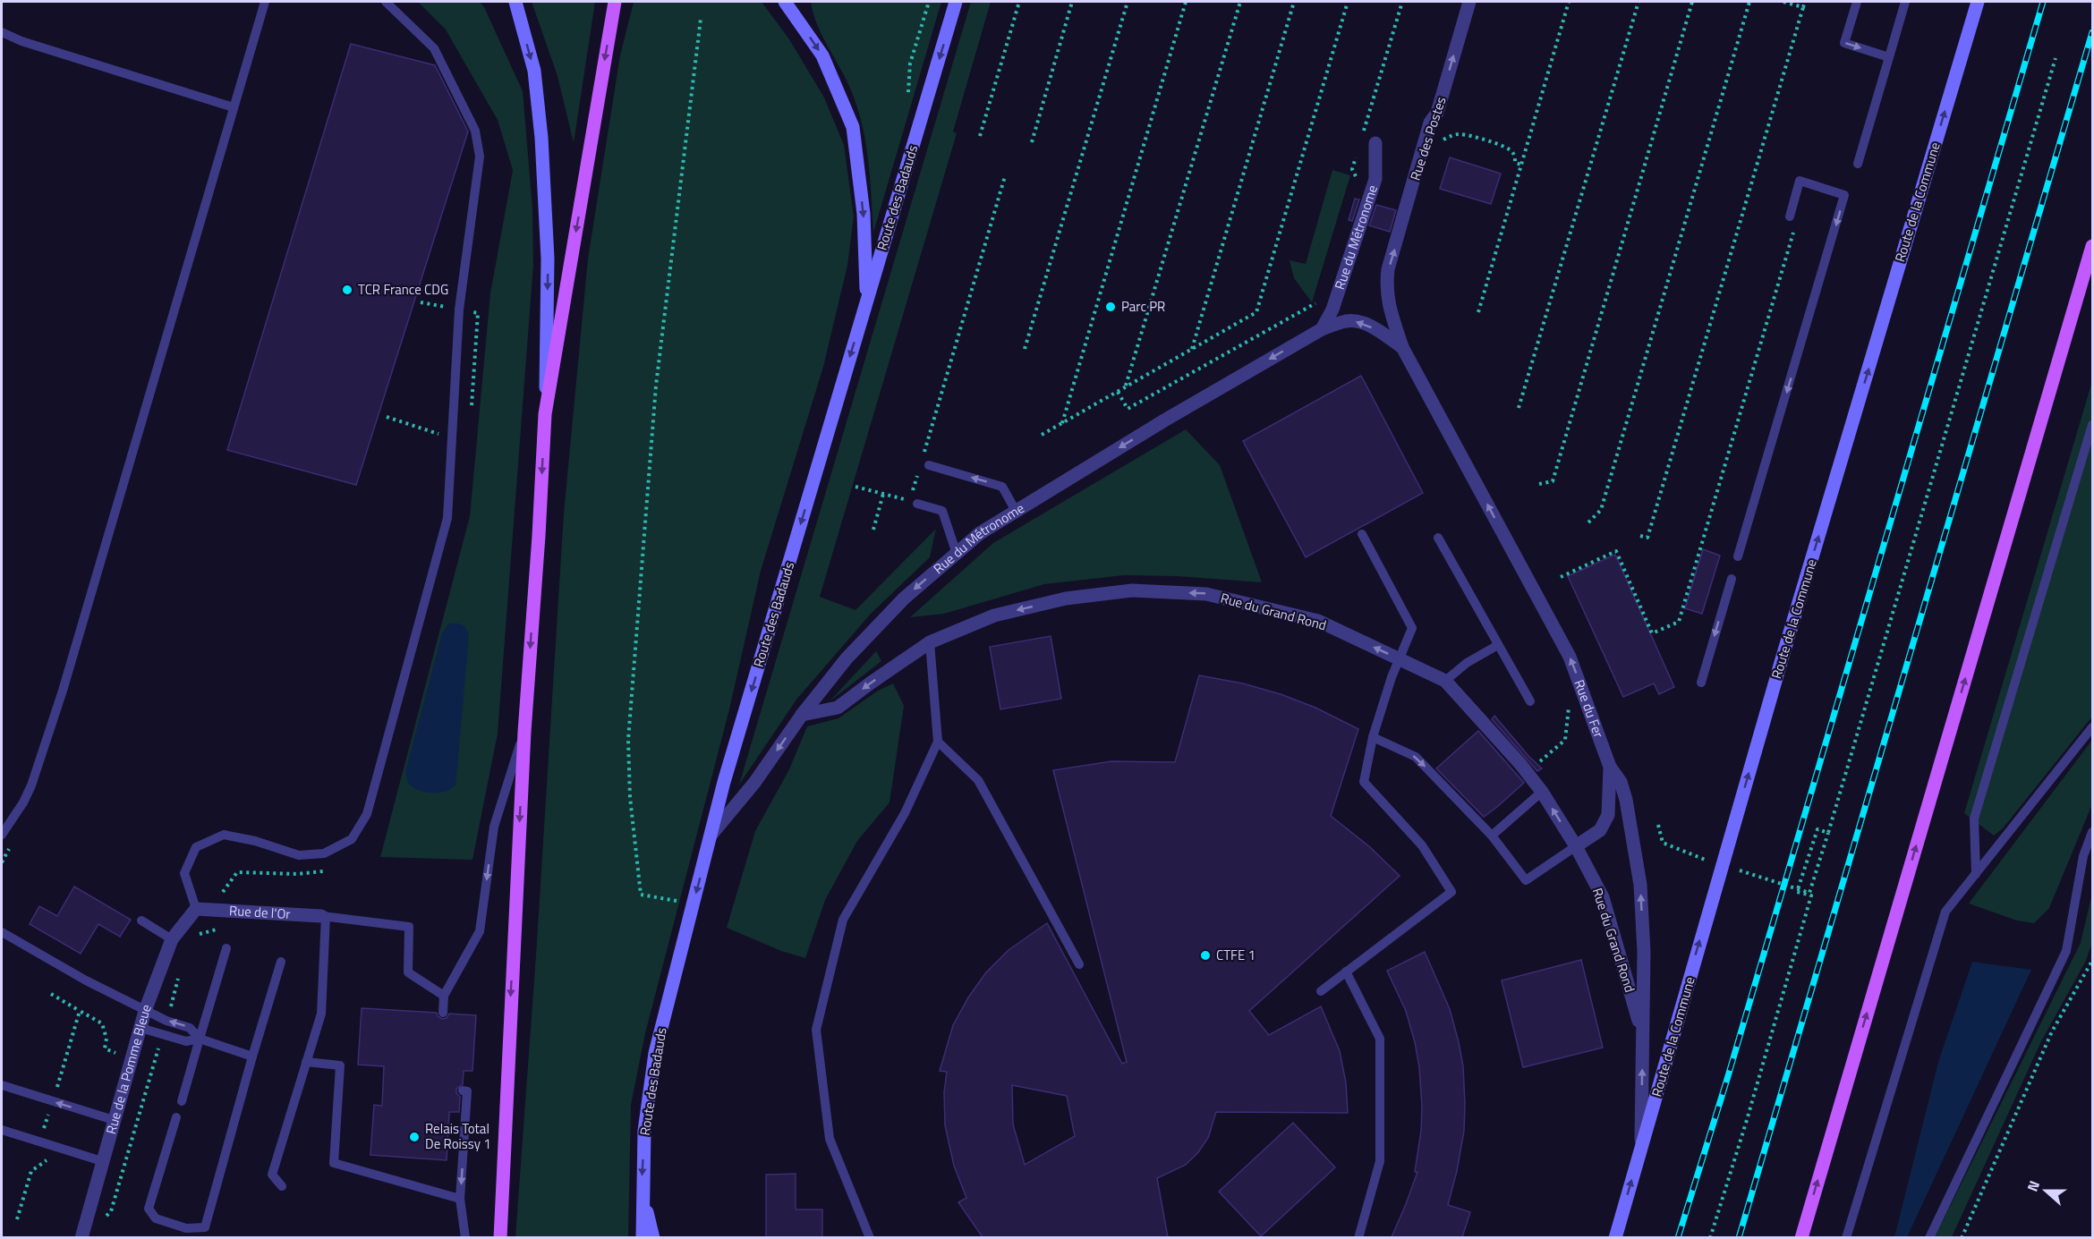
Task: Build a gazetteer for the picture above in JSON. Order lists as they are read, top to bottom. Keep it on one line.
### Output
{"streets":{"main road":["Route des Badauds","Route de la Commune"],"street":["Rue des Postes","Rue du Métronome","Rue du Grand Rond","Rue du Fer","Rue de l'Or","Rue de la Pomme Bleue"]},"crossings":[["Rue des Postes","Rue du Fer"],["Route des Badauds","Rue du Métronome"],["Route de la Commune","Rue du Fer"],["Rue du Métronome","Rue du Grand Rond"],["Rue du Métronome","Rue du Fer"],["Rue du Grand Rond","Rue du Fer"],["Rue de l'Or","Rue de la Pomme Bleue"]],"one_way":["Rue des Postes","Route des Badauds","Route de la Commune","Rue du Métronome","Rue du Grand Rond","Rue du Fer"],"places":["TCR France CDG","Parc PR","CTFE 1","Relais Total De Roissy 1"],"north":"left"}
